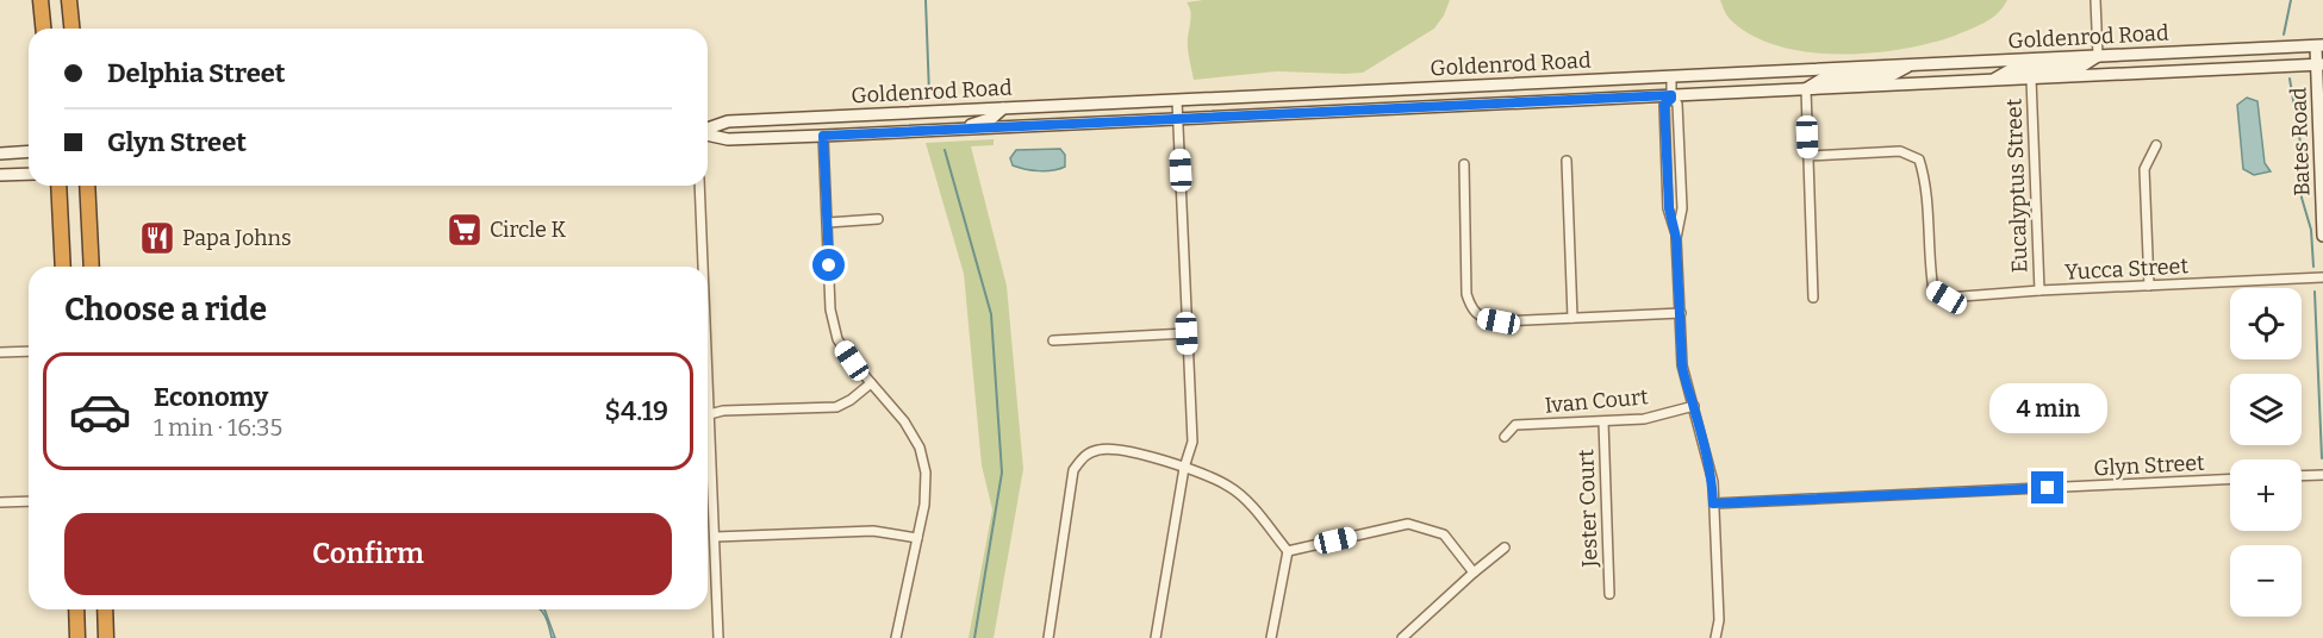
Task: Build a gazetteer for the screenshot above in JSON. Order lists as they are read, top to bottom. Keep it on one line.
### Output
{"streets":{"main road":["Goldenrod Road","Bates Road"],"street":["Eucalyptus Street","Yucca Street","Ivan Court","Glyn Street","Jester Court"]},"crossings":[["Goldenrod Road","Bates Road"],["Goldenrod Road","Eucalyptus Street"],["Eucalyptus Street","Yucca Street"],["Ivan Court","Jester Court"]],"places":{"supermarket":["Circle K"],"restaurant":["Papa Johns"]},"page":{"banner":["Delphia Street","Glyn Street"],"heading":"Choose a ride","map_buttons":["+","−"],"list":[{"name":"Economy","note":"1 min · 16:35","value":"$4.19"}],"bubble":"4 min","buttons":"Confirm"}}
